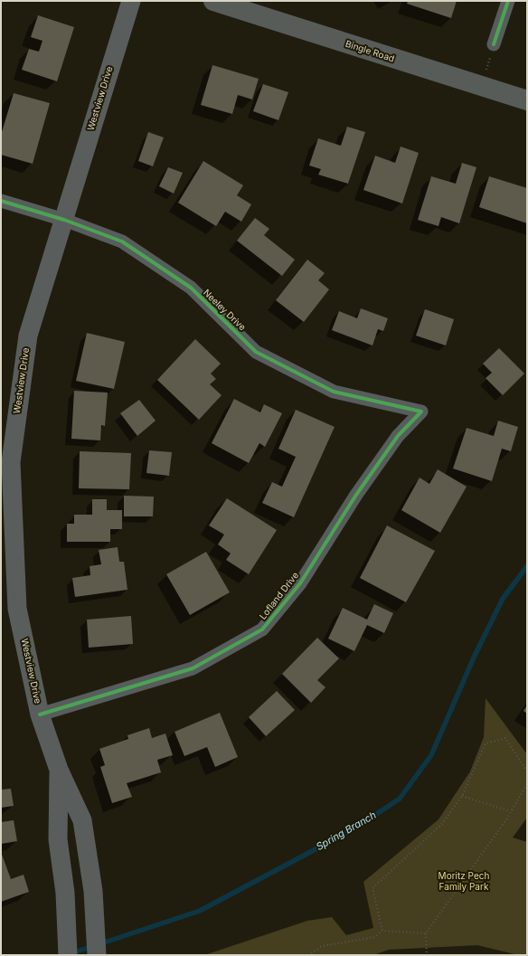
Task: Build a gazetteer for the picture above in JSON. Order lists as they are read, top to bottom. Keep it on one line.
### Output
{"streets":{"main road":["Bingle Road","Westview Drive"],"street":["Neeley Drive","Lofland Drive"]},"crossings":[["Westview Drive","Neeley Drive"],["Westview Drive","Lofland Drive"],["Neeley Drive","Lofland Drive"]],"water":["Spring Branch"],"parks":["Moritz Pech Family Park"]}
